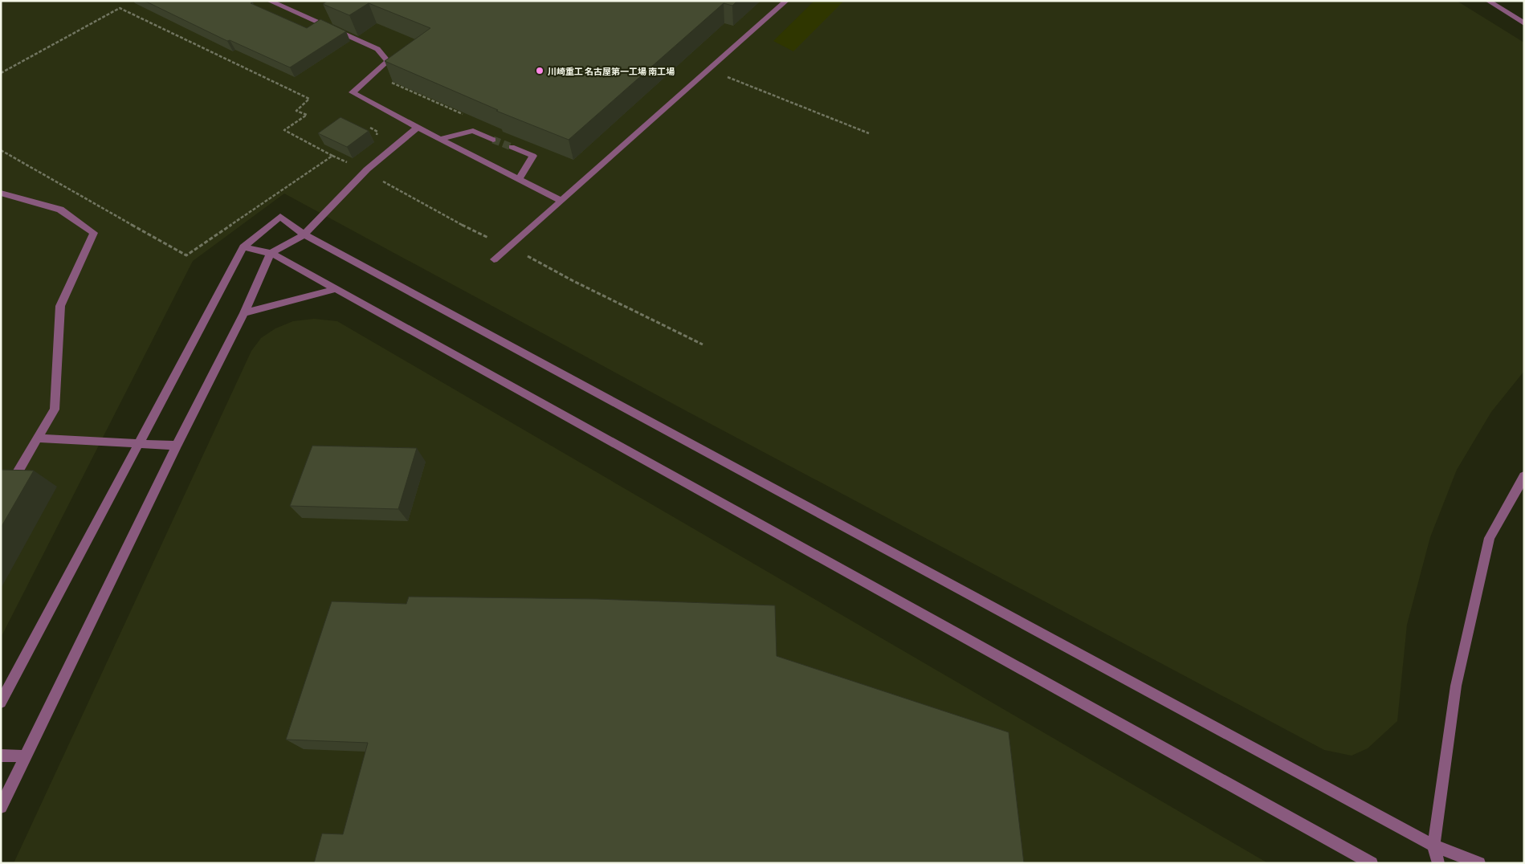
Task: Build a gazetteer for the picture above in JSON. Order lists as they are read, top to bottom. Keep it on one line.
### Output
{"places":["川崎重工 名古屋第一工場 南工場"]}
